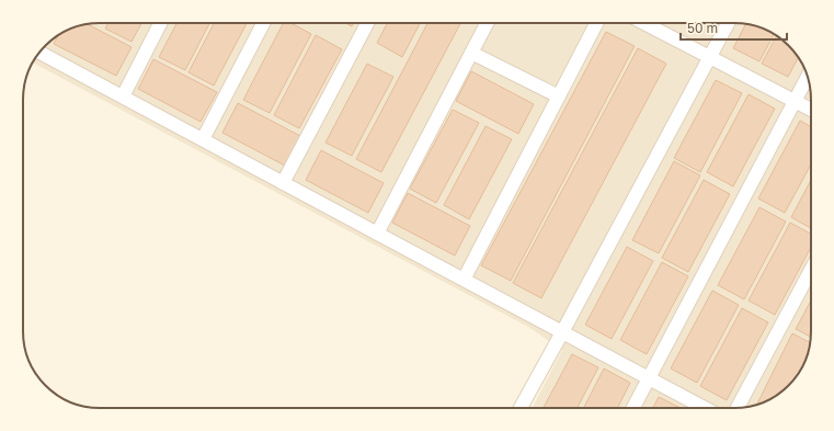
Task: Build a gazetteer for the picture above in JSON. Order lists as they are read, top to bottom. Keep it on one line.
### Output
{"scale_bar":"50 m"}
